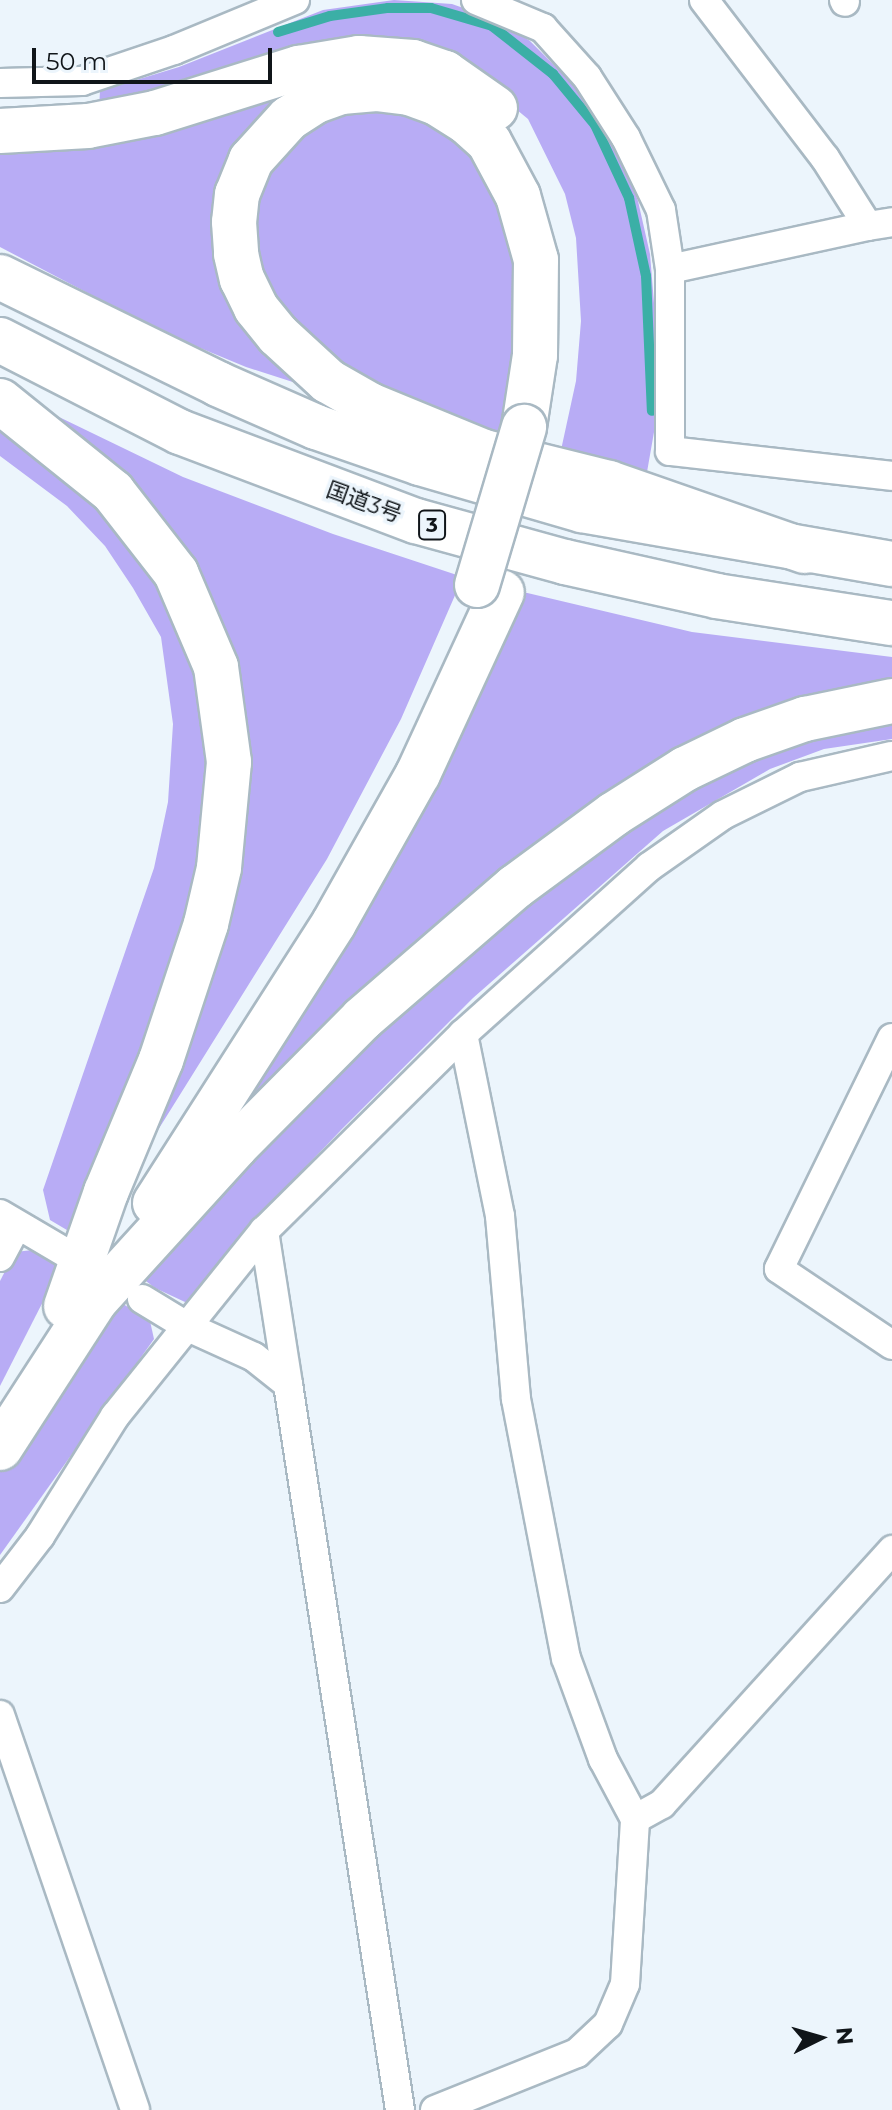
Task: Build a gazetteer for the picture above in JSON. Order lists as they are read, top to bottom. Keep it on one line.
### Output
{"streets":{"highway":["国道3号","3"]},"scale_bar":"50 m","north":"right"}
